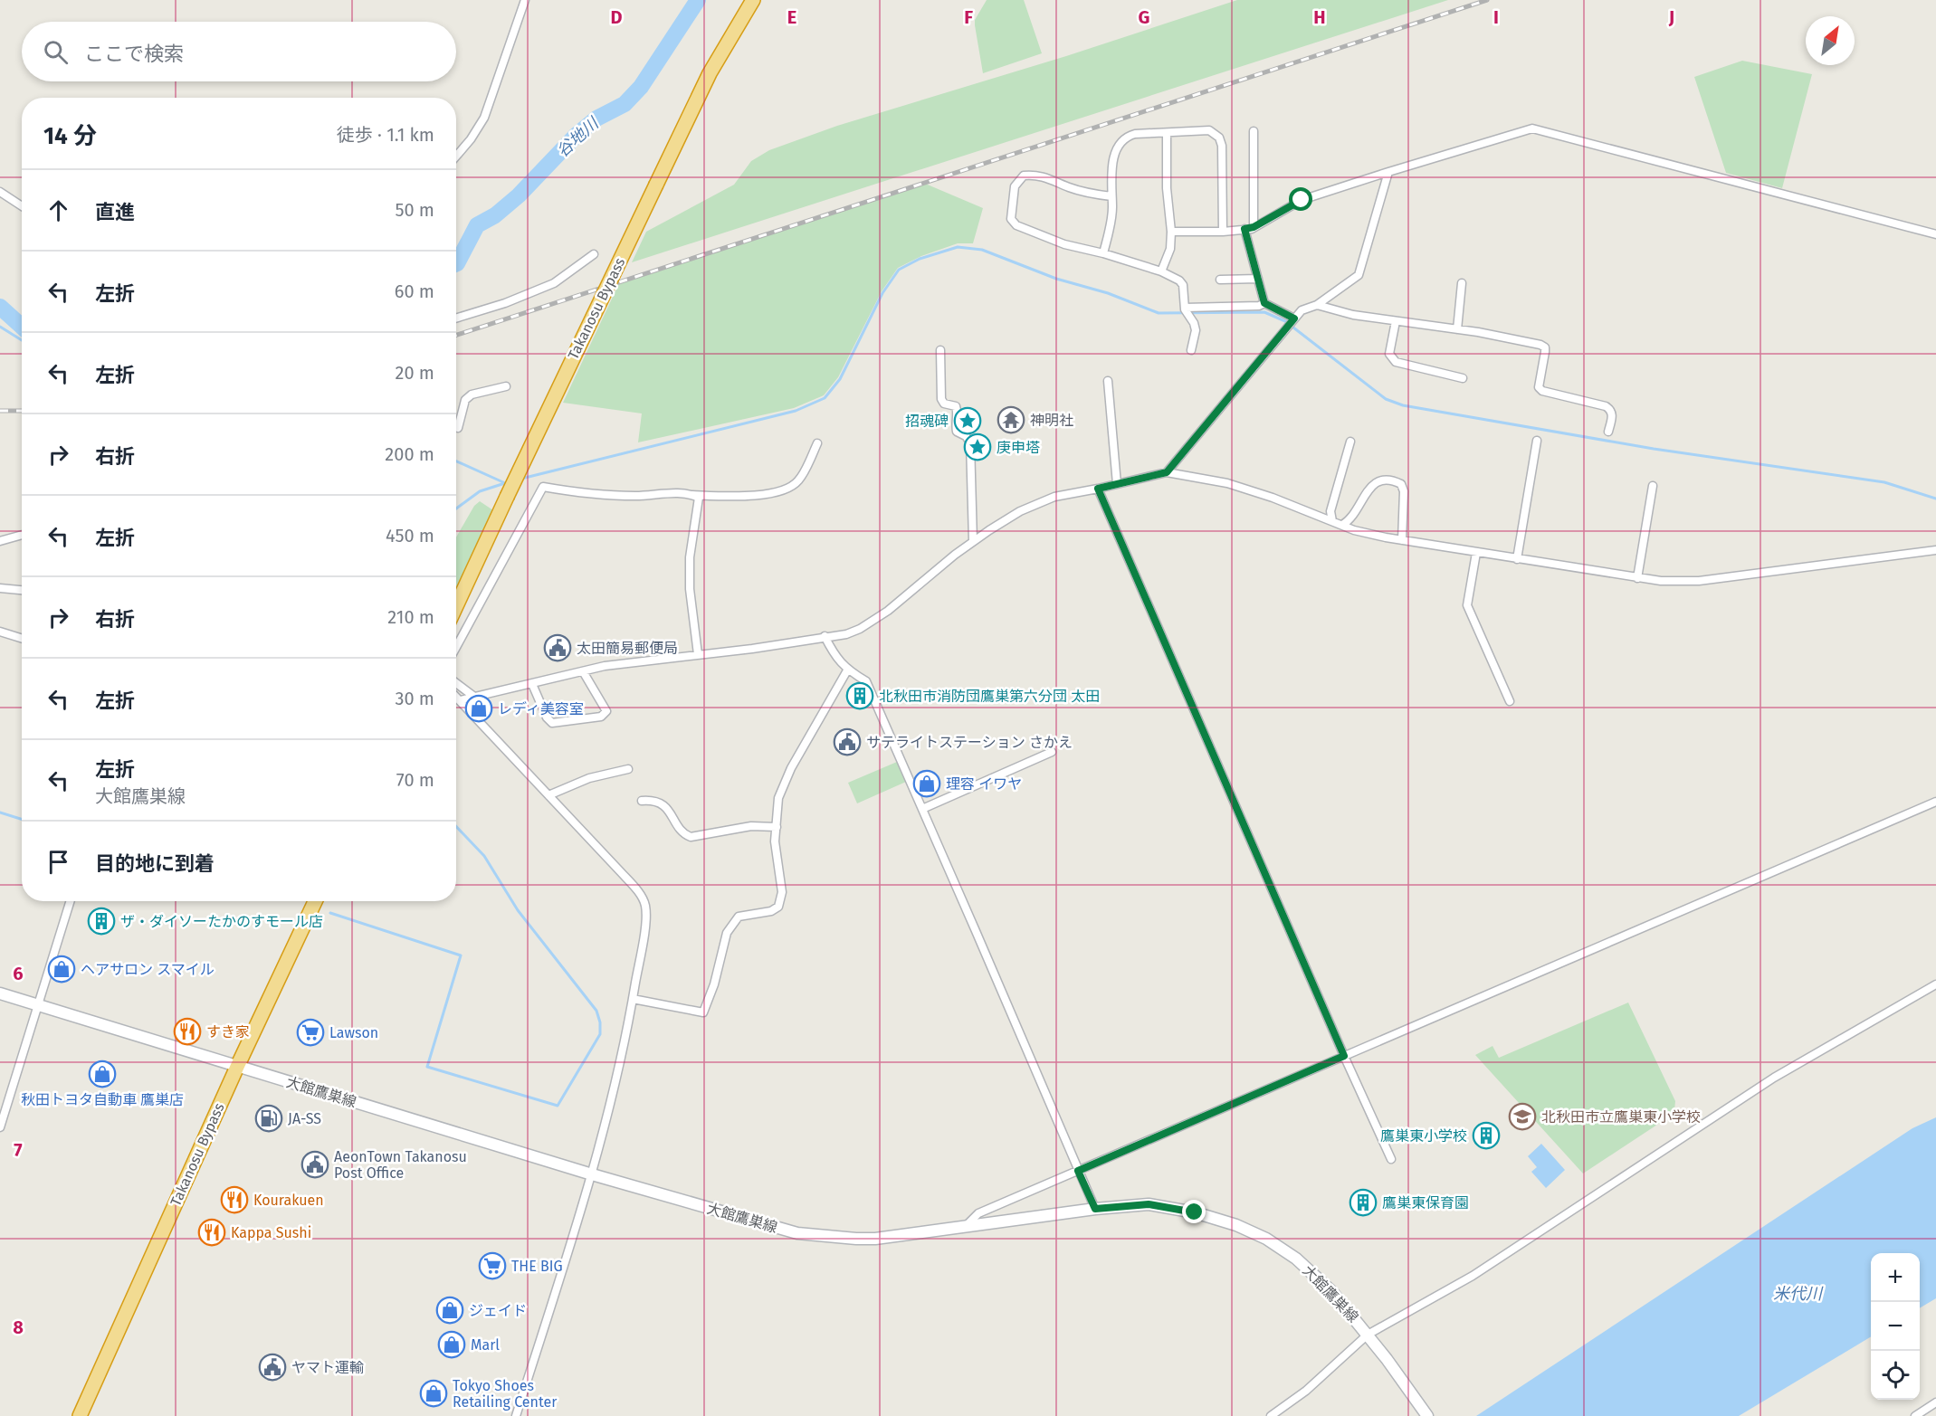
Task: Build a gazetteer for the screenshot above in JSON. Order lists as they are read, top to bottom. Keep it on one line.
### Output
{"streets":{"highway":["Takanosu Bypass"],"main road":["大館鷹巣線"]},"crossings":[["Takanosu Bypass","大館鷹巣線"]],"water":["谷地川","米代川"],"places":{"temple":["神明社"],"place":["招魂碑","庚申塔"],"public building":["太田簡易郵便局","サテライトステーション さかえ","AeonTown Takanosu Post Office","ヤマト運輸"],"building":["北秋田市消防団鷹巣第六分団 太田","ザ・ダイソーたかのすモール店","鷹巣東小学校","鷹巣東保育園"],"shop":["レディ美容室","理容 イワヤ","ヘアサロン スマイル","秋田トヨタ自動車 鷹巣店","ジェイド","Marl","Tokyo Shoes Retailing Center"],"restaurant":["すき家","Kourakuen","Kappa Sushi"],"supermarket":["Lawson","THE BIG"],"school or university":["北秋田市立鷹巣東小学校"],"fuel station":["JA-SS"]},"north":"top right","page":{"search":"ここで検索","heading":["14 分","徒歩 · 1.1 km"],"list":[["直進","50 m"],["左折","60 m"],["左折","20 m"],["右折","200 m"],["左折","450 m"],["右折","210 m"],["左折","30 m"],["左折","大館鷹巣線","70 m"],"目的地に到着"],"map_buttons":["+","−"]},"grid":{"columns":["D","E","F","G","H","I","J"],"rows":["6","7","8"]}}
